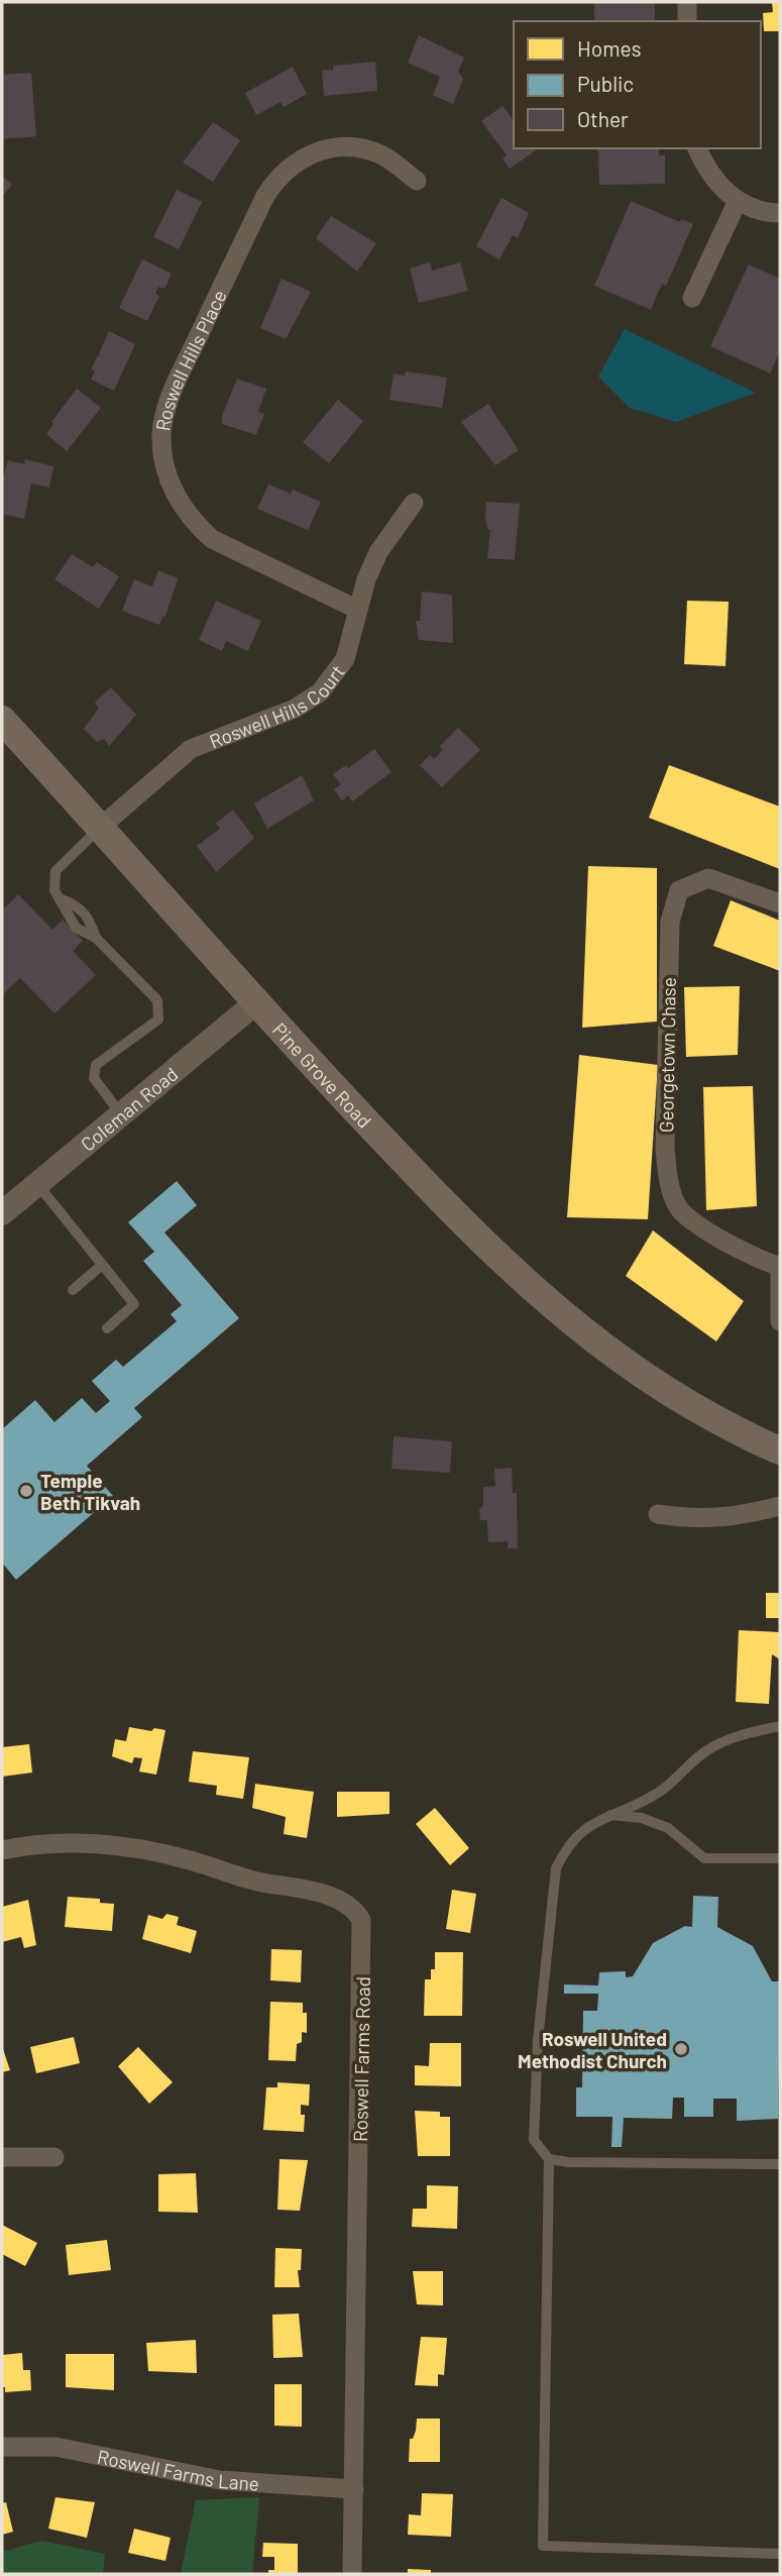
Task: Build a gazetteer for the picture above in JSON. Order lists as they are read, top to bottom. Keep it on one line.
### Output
{"streets":{"main road":["Pine Grove Road"],"street":["Roswell Hills Place","Roswell Hills Court","Georgetown Chase","Coleman Road","Roswell Farms Road","Roswell Farms Lane"]},"crossings":[["Roswell Hills Place","Roswell Hills Court"],["Roswell Hills Court","Pine Grove Road"],["Pine Grove Road","Coleman Road"],["Roswell Farms Road","Roswell Farms Lane"]],"places":["Temple Beth Tikvah","Roswell United Methodist Church"],"legend":["Homes","Public","Other"]}
